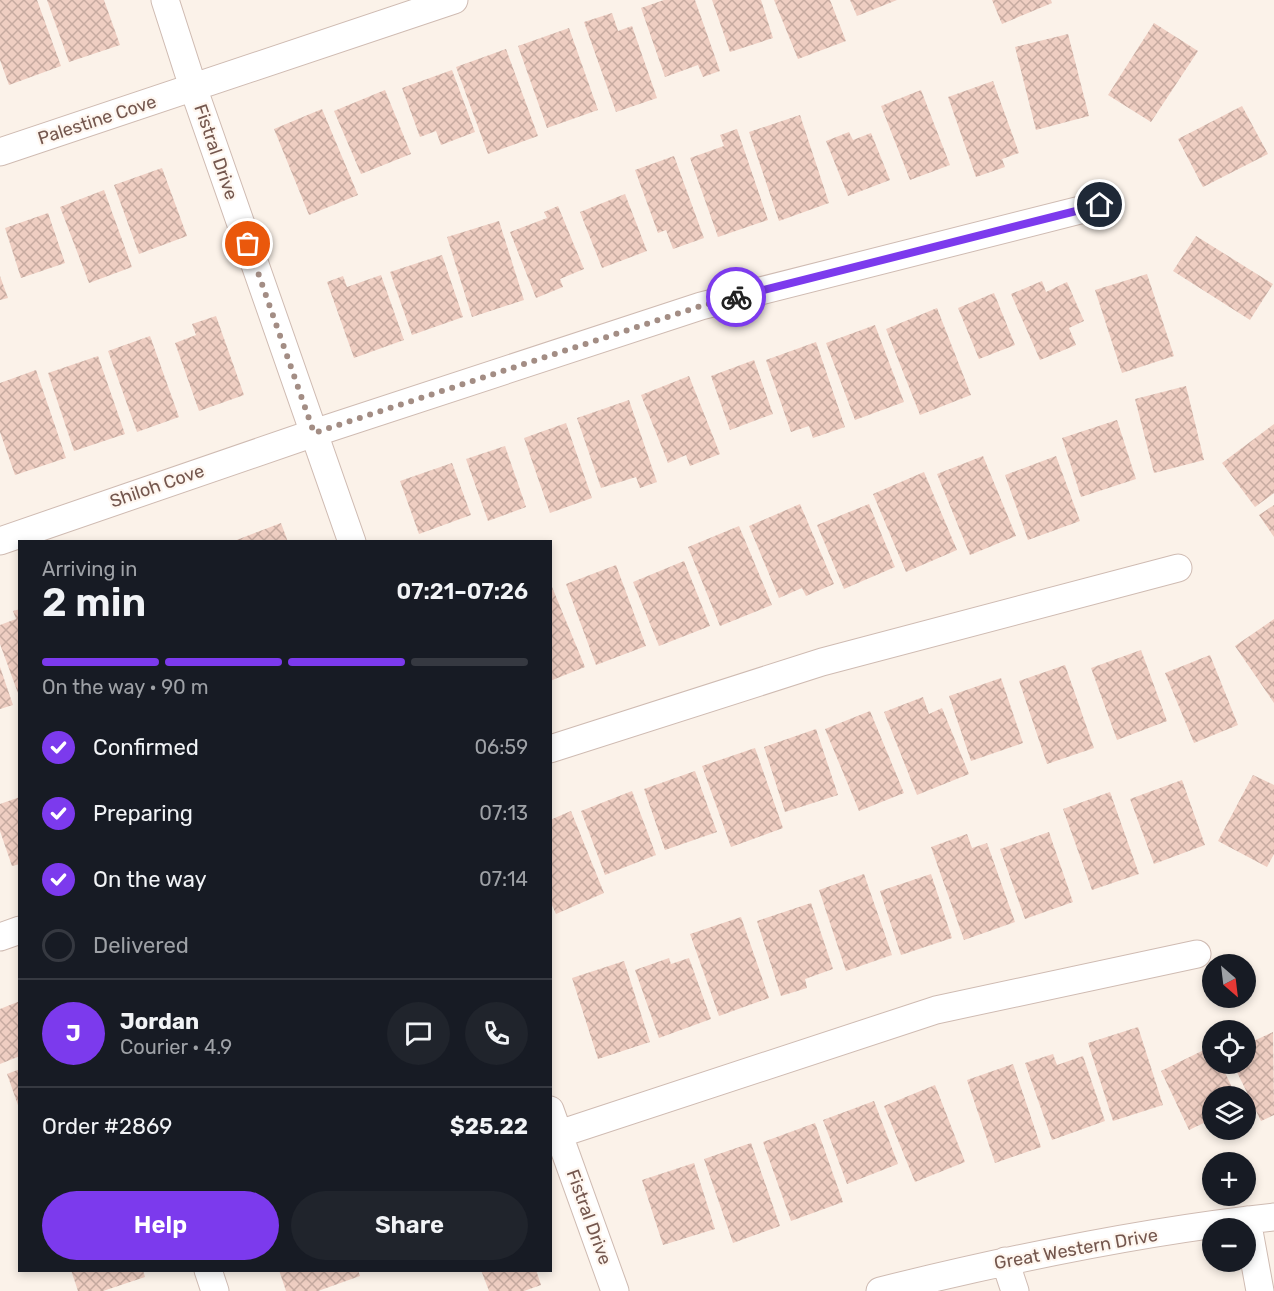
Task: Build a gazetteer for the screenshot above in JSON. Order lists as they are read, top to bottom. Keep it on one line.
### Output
{"streets":{"street":["Palestine Cove","Fistral Drive","Shiloh Cove","Great Western Drive"]},"crossings":[["Palestine Cove","Fistral Drive"],["Fistral Drive","Shiloh Cove"]],"north":"bottom right","page":{"heading":["2 min","Arriving in","07:21–07:26"],"panel":["Jordan","Courier · 4.9","Order #2869","$25.22"],"bar":"On the way · 90 m","list":[["Confirmed","06:59"],["Preparing","07:13"],["On the way","07:14"],"Delivered"],"map_buttons":["+","−"],"round":"J","buttons":["Help","Share"]}}
